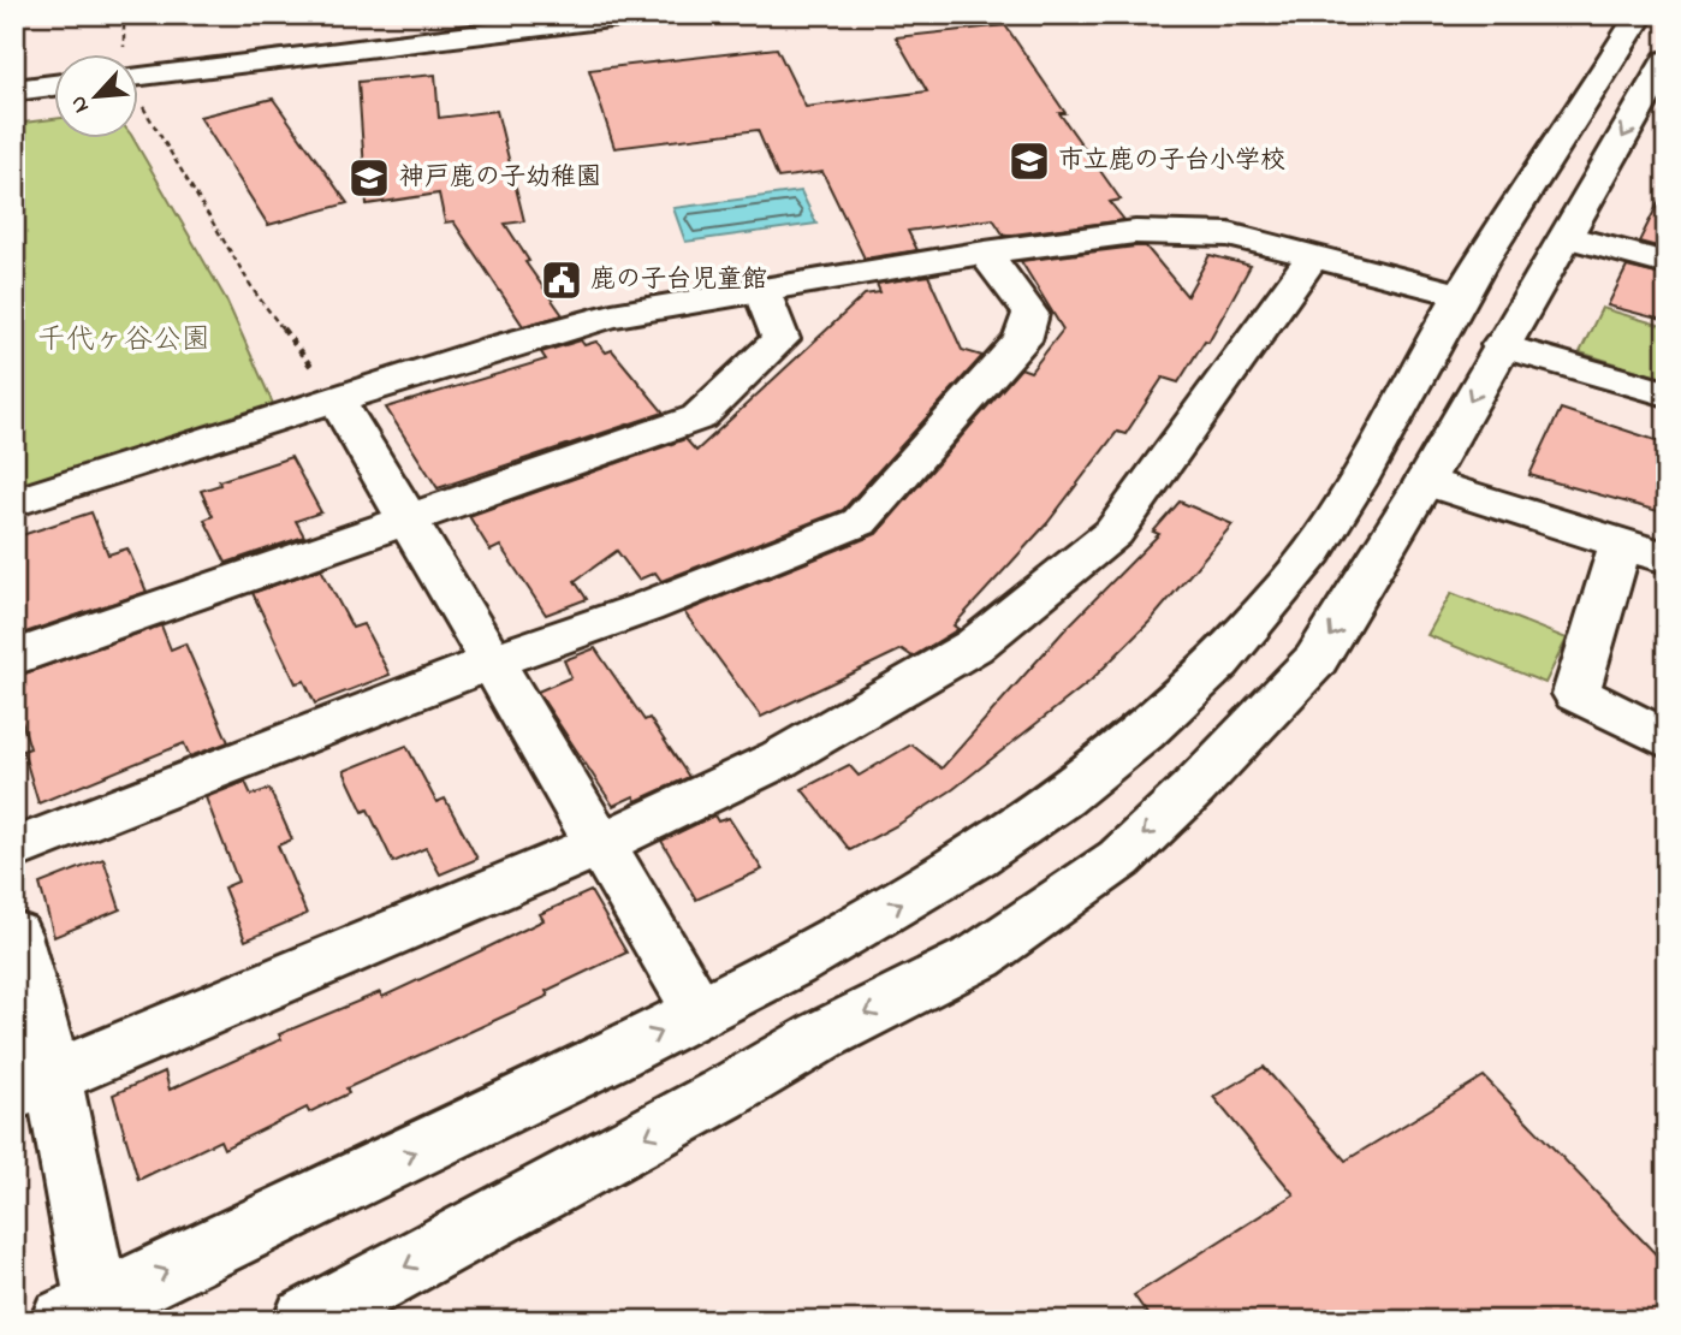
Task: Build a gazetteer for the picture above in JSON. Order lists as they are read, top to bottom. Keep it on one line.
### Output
{"parks":["千代ヶ谷公園"],"places":{"school or university":["市立鹿の子台小学校","神戸鹿の子幼稚園"],"public building":["鹿の子台児童館"]},"north":"bottom left"}
